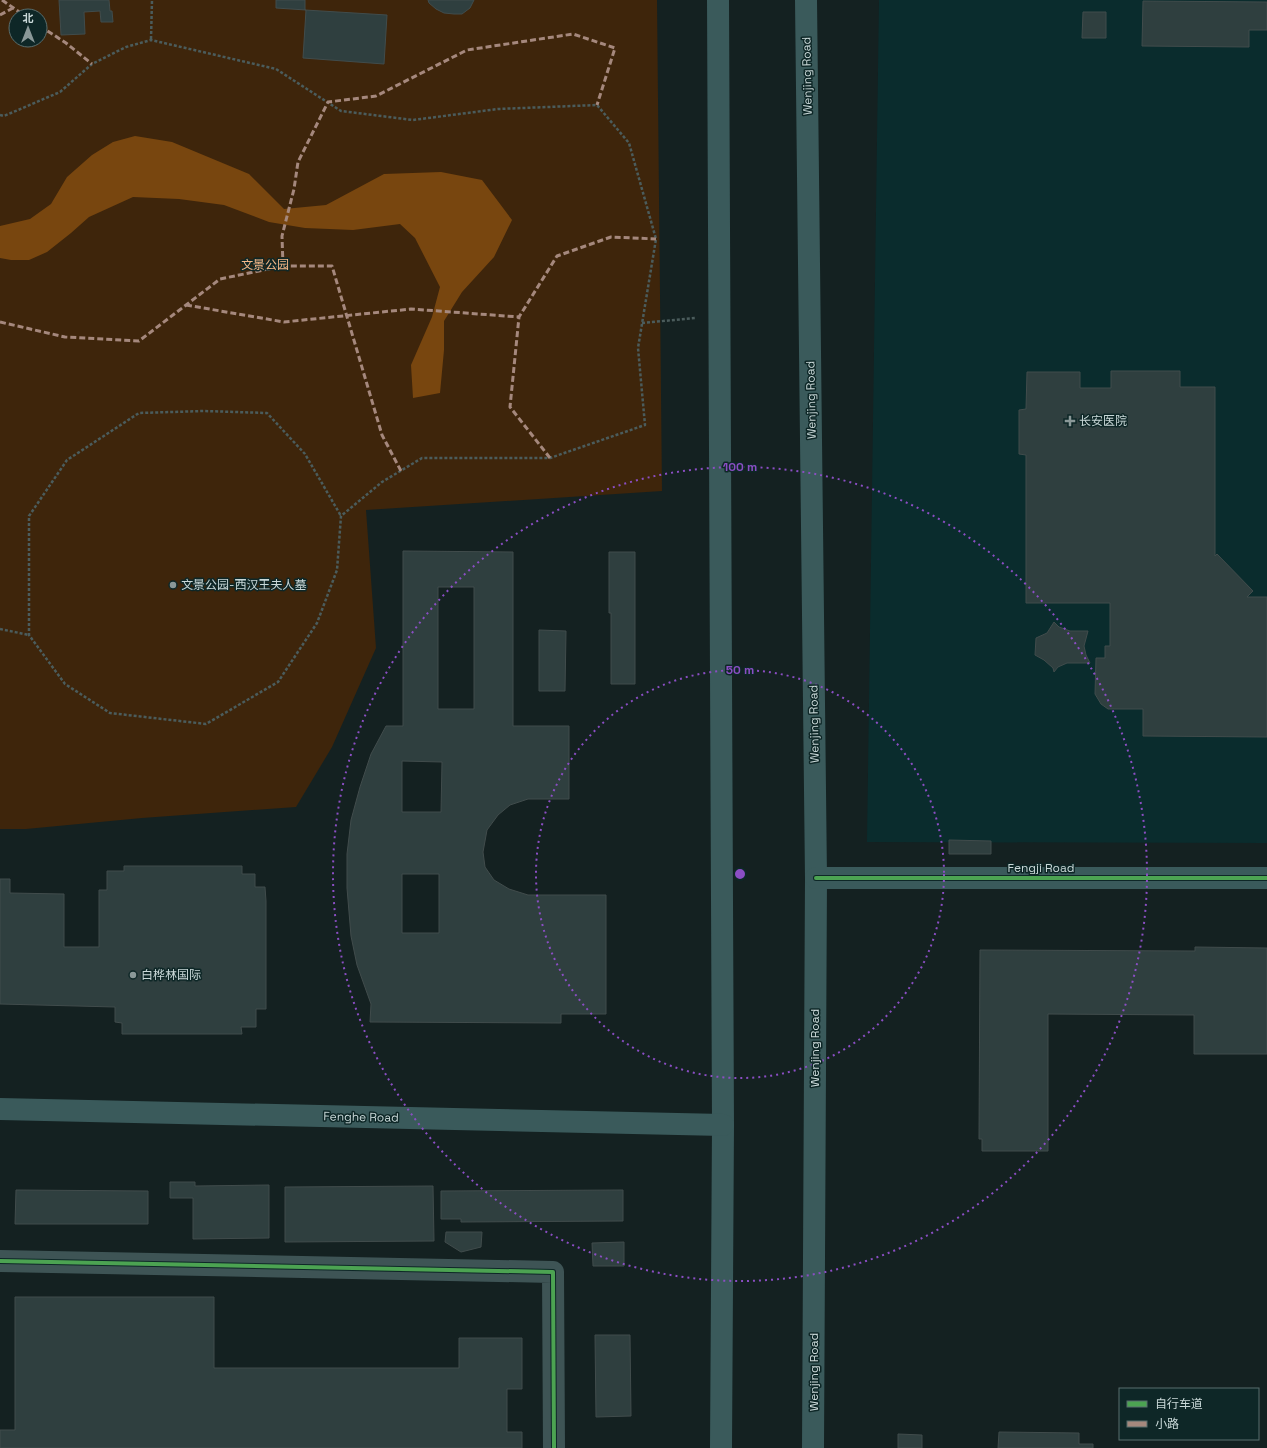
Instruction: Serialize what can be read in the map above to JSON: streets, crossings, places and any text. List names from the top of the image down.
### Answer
{
  "streets": {
    "main road": ["Wenjing Road", "Fengji Road", "Fenghe Road"]
  },
  "crossings": [
    ["Wenjing Road", "Fengji Road"]
  ],
  "parks": ["文景公园"],
  "places": {
    "health": ["长安医院"],
    "other": ["文景公园-西汉王夫人墓", "白桦林国际"]
  },
  "legend": ["自行车道", "小路"],
  "north": "top",
  "rings": ["100 m", "50 m"]
}
